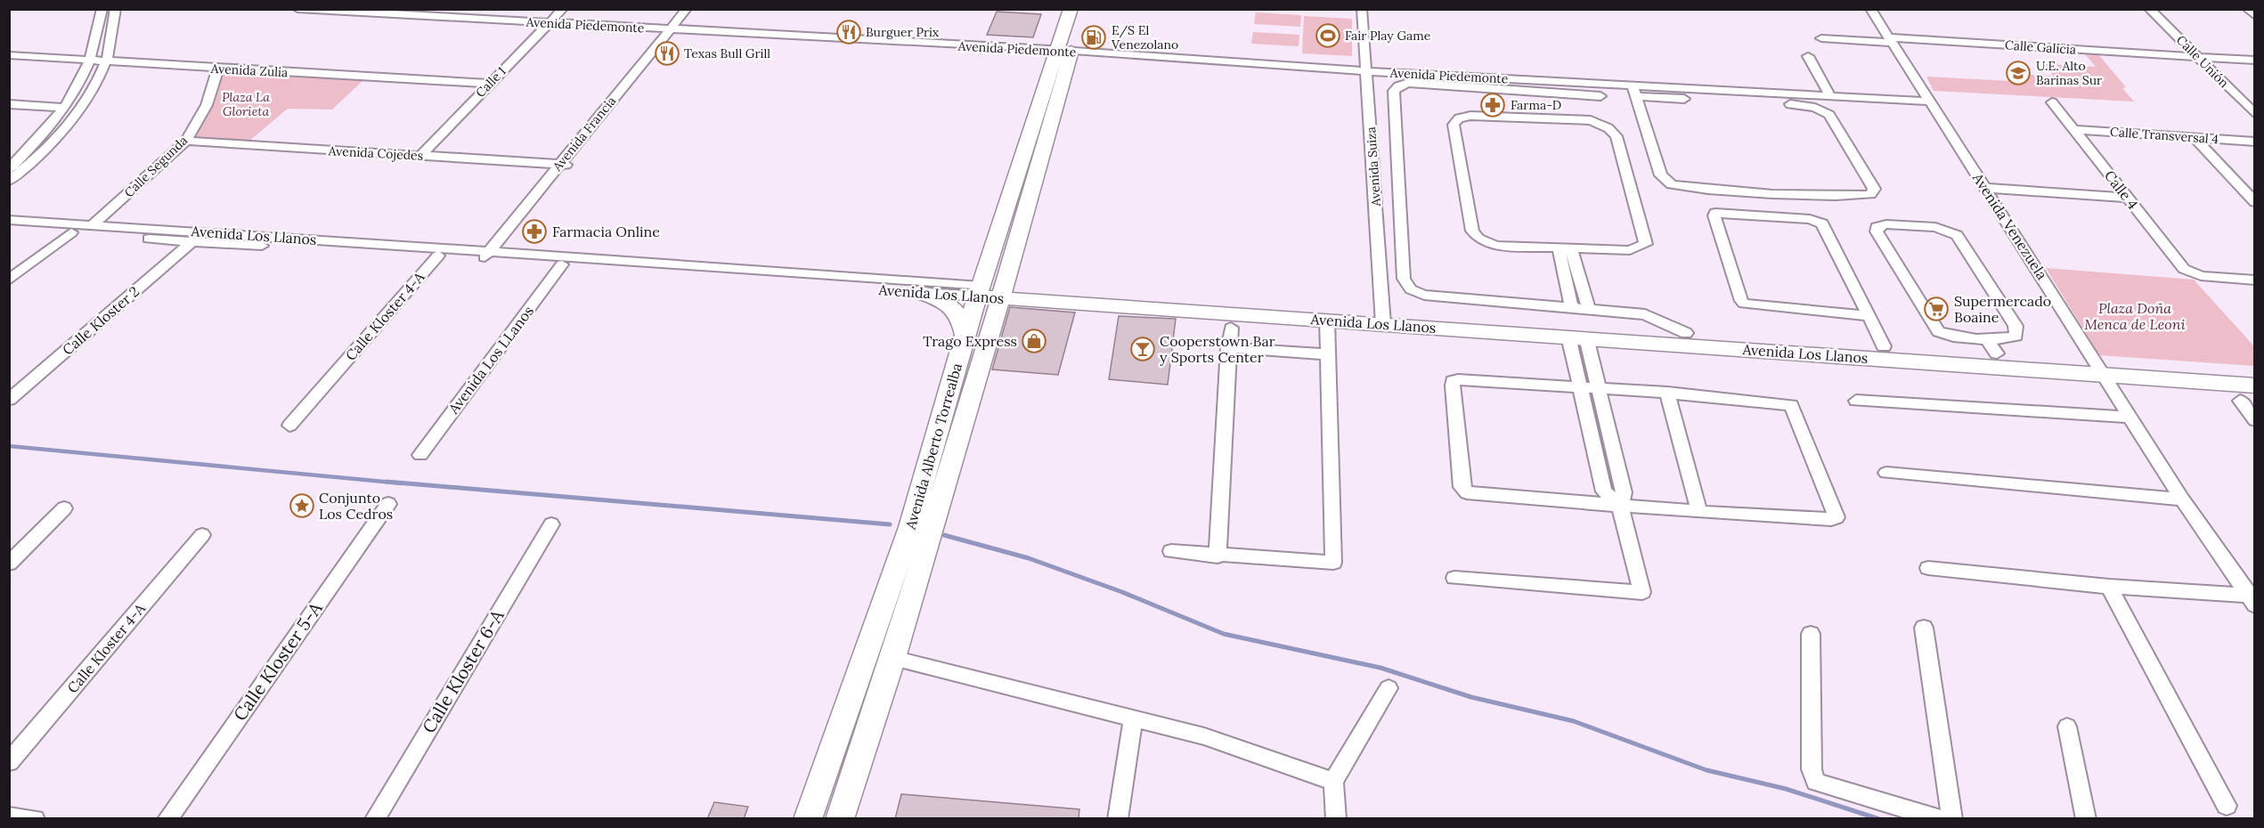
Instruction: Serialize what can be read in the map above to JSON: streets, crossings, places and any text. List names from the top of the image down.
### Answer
{
  "streets": {
    "street": [
      "Avenida Piedemonte",
      "Calle Galicia",
      "Calle Unión",
      "Avenida Zulia",
      "Calle 1",
      "Avenida Francia",
      "Calle Transversal 4",
      "Avenida Cojedes",
      "Calle Segunda",
      "Avenida Suiza",
      "Calle 4",
      "Avenida Venezuela",
      "Avenida Los Llanos",
      "Calle Kloster 4-A",
      "Calle Kloster 2",
      "Avenida Los LLanos",
      "Avenida Alberto Torrealba",
      "Calle Kloster 5-A",
      "Calle Kloster 6-A"
    ]
  },
  "crossings": [
    ["Avenida Piedemonte", "Calle 1"],
    ["Avenida Piedemonte", "Avenida Francia"],
    ["Avenida Piedemonte", "Avenida Suiza"],
    ["Avenida Piedemonte", "Avenida Venezuela"],
    ["Avenida Piedemonte", "Avenida Alberto Torrealba"],
    ["Calle Galicia", "Calle Unión"],
    ["Calle Galicia", "Avenida Venezuela"],
    ["Avenida Zulia", "Calle 1"],
    ["Avenida Zulia", "Calle Segunda"],
    ["Calle 1", "Avenida Cojedes"],
    ["Avenida Francia", "Avenida Cojedes"],
    ["Avenida Francia", "Avenida Los Llanos"],
    ["Calle Transversal 4", "Calle 4"],
    ["Avenida Cojedes", "Calle Segunda"],
    ["Calle Segunda", "Avenida Los Llanos"],
    ["Avenida Suiza", "Avenida Los Llanos"],
    ["Avenida Venezuela", "Avenida Los Llanos"],
    ["Avenida Los Llanos", "Calle Kloster 4-A"],
    ["Avenida Los Llanos", "Calle Kloster 2"],
    ["Avenida Los Llanos", "Avenida Los LLanos"],
    ["Avenida Los Llanos", "Avenida Alberto Torrealba"]
  ],
  "parks": ["Plaza La Glorieta", "Plaza Doña Menca de Leoni"],
  "places": {
    "restaurant": ["Burguer Prix", "Texas Bull Grill"],
    "sports": ["Fair Play Game"],
    "fuel station": ["E/S El Venezolano"],
    "school or university": ["U.E. Alto Barinas Sur"],
    "pharmacy": ["Farma-D", "Farmacia Online"],
    "supermarket": ["Supermercado Boaine"],
    "shop": ["Trago Express"],
    "bar": ["Cooperstown Bar y Sports Center"],
    "place": ["Conjunto Los Cedros"]
  }
}
